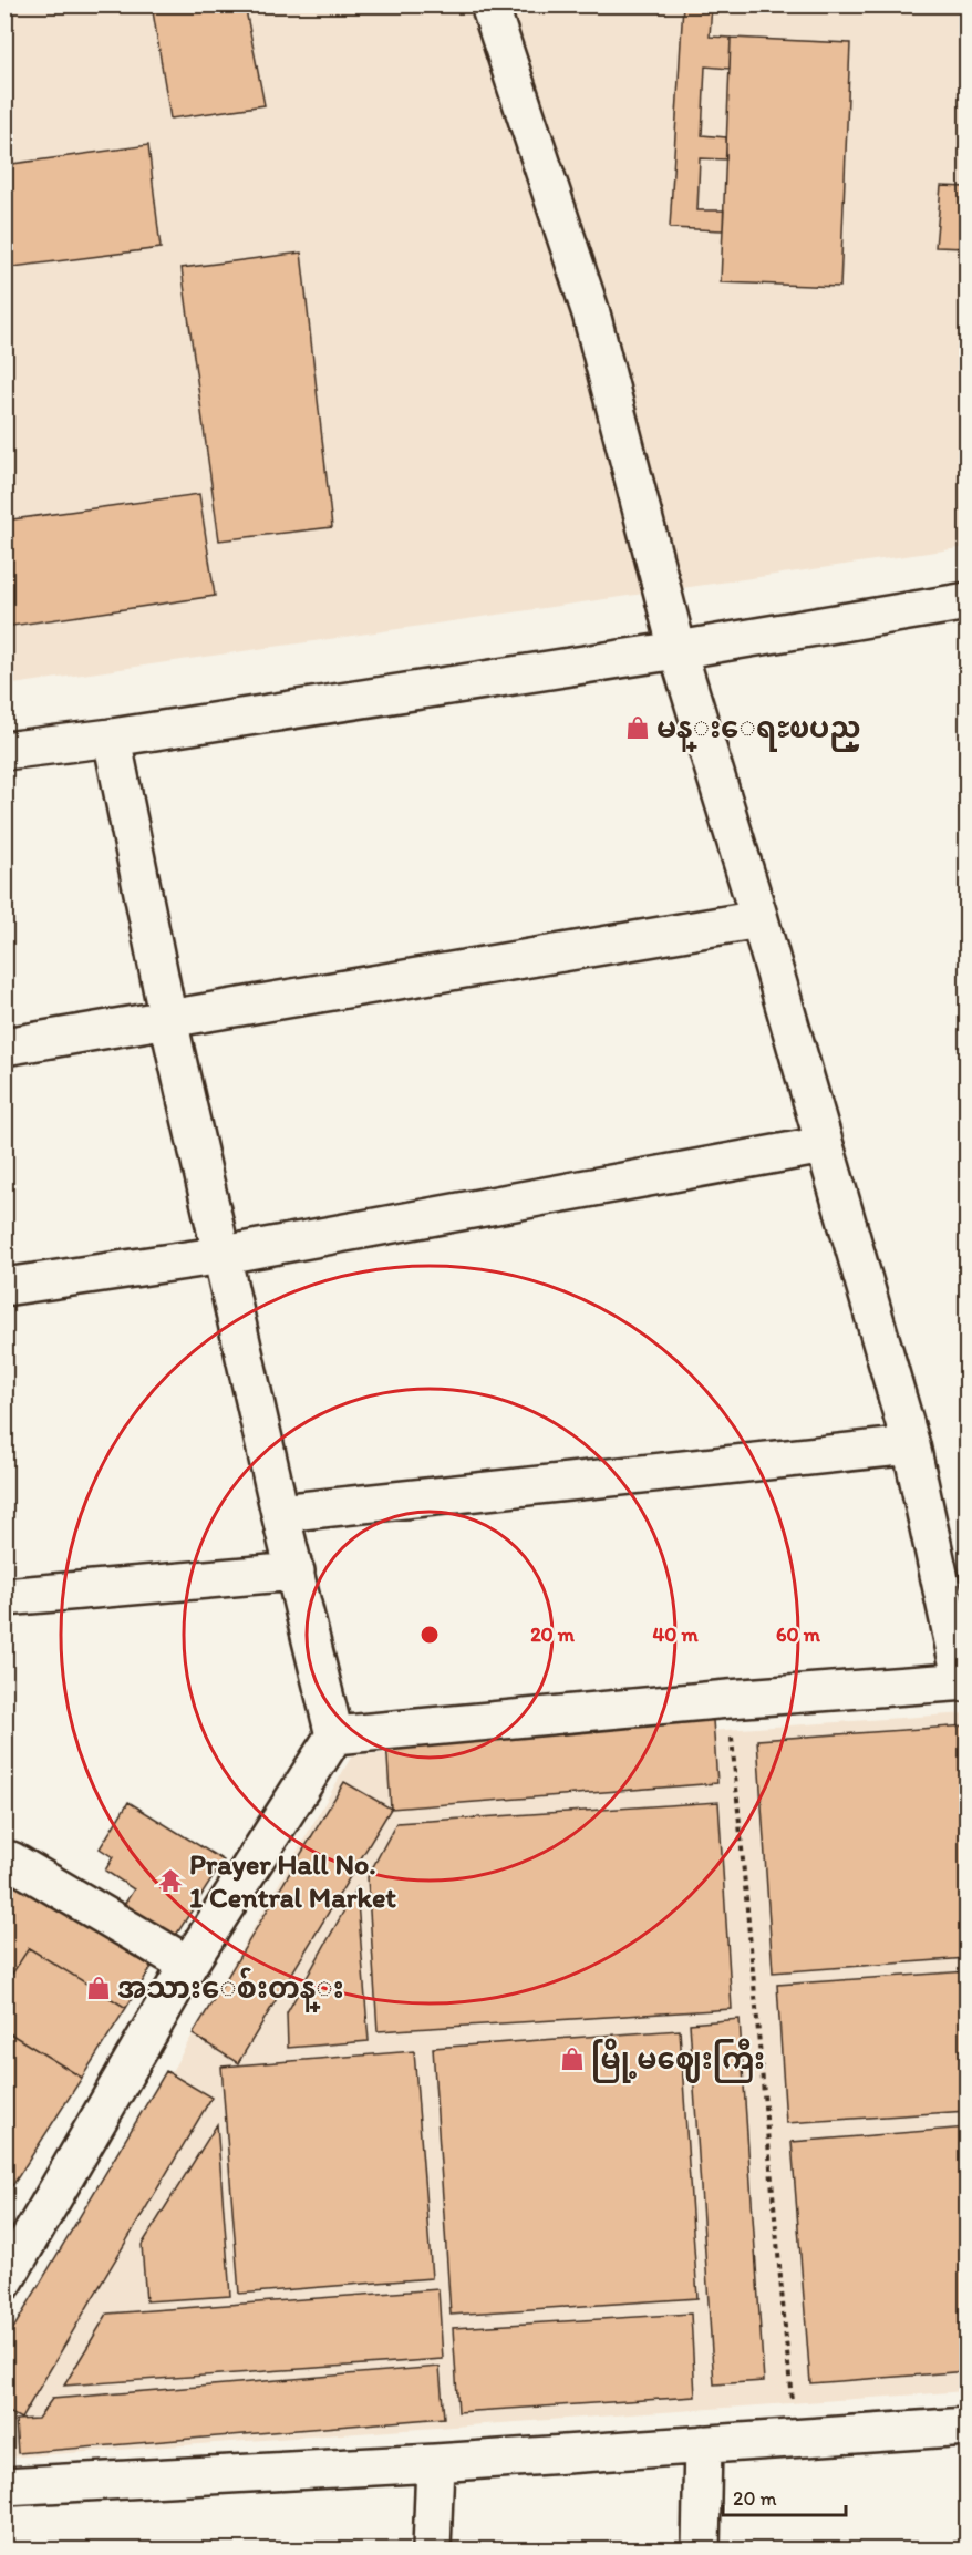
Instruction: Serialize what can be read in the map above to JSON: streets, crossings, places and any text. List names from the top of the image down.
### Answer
{
  "places": {
    "shop": ["မန္းေရႊၿပည္", "အသားေစ်းတန္း", "မြို့မဈေးကြီး"],
    "temple": ["Prayer Hall No. 1 Central Market"]
  },
  "scale_bar": "20 m",
  "rings": ["20 m", "40 m", "60 m"]
}
